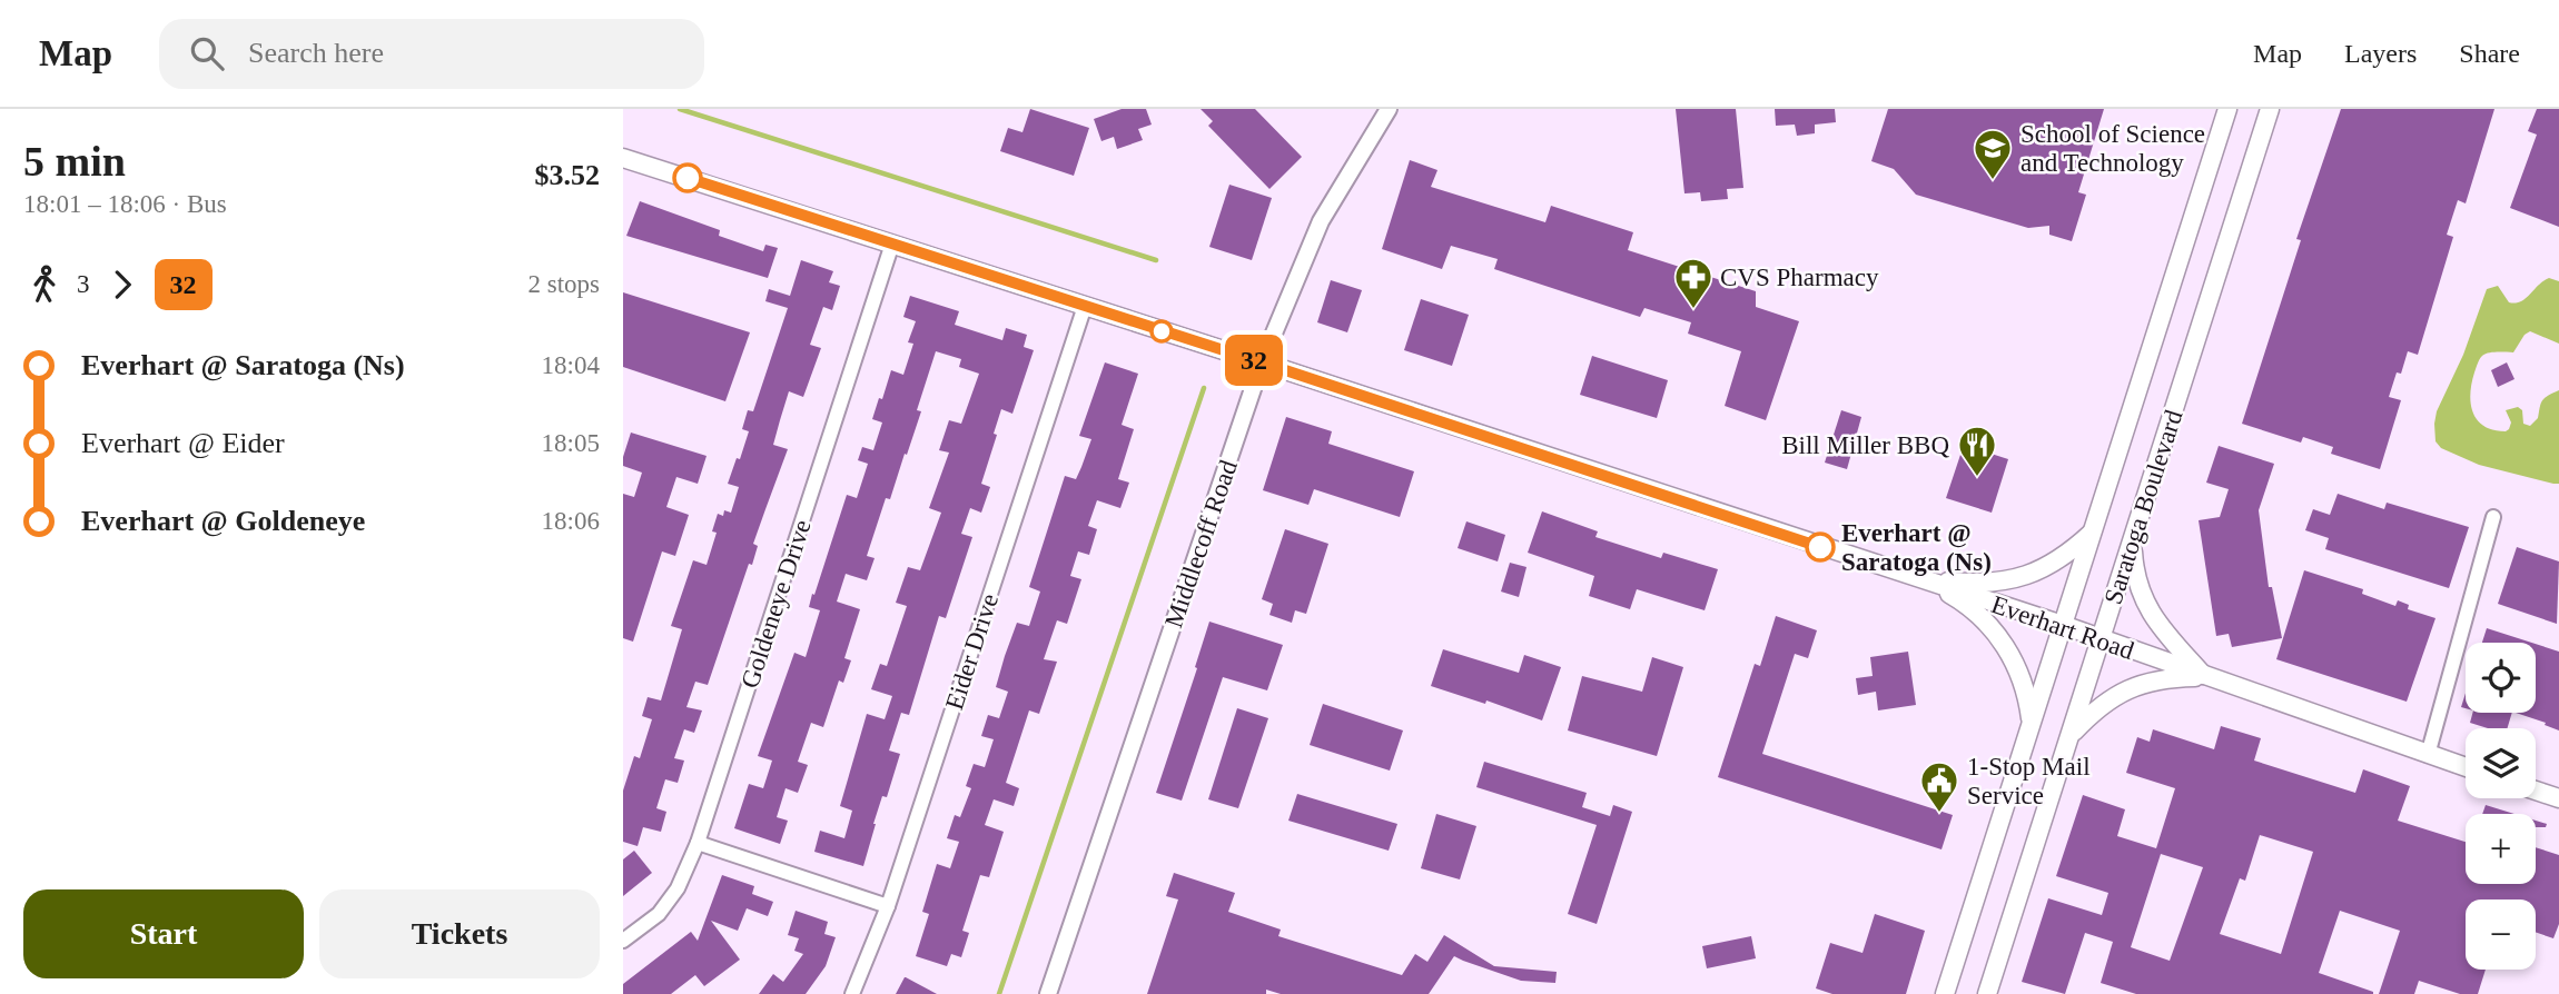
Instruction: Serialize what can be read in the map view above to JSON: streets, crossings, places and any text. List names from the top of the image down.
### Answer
{
  "streets": {
    "main road": ["Saratoga Boulevard", "Everhart Road"],
    "street": ["Middlecoff Road", "Goldeneye Drive", "Eider Drive"]
  },
  "crossings": [
    ["Saratoga Boulevard", "Everhart Road"],
    ["Middlecoff Road", "Everhart Road"],
    ["Goldeneye Drive", "Everhart Road"],
    ["Everhart Road", "Eider Drive"]
  ],
  "places": {
    "school or university": ["School of Science and Technology"],
    "pharmacy": ["CVS Pharmacy"],
    "restaurant": ["Bill Miller BBQ"],
    "other": ["Everhart @ Saratoga (Ns)"],
    "public building": ["1-Stop Mail Service"]
  },
  "lines": ["bus line 32"],
  "page": {
    "header": "Map",
    "search": "Search here",
    "nav": ["Map", "Layers", "Share"],
    "heading": ["5 min", "18:01 – 18:06 · Bus", "$3.52"],
    "on_map": "32",
    "legs": ["3", "32", "2 stops"],
    "list": [
      {
        "name": "Everhart @ Saratoga (Ns)",
        "value": "18:04"
      },
      {
        "name": "Everhart @ Eider",
        "value": "18:05"
      },
      {
        "name": "Everhart @ Goldeneye",
        "value": "18:06"
      }
    ],
    "map_buttons": ["+", "−"],
    "buttons": ["Start", "Tickets"]
  }
}
